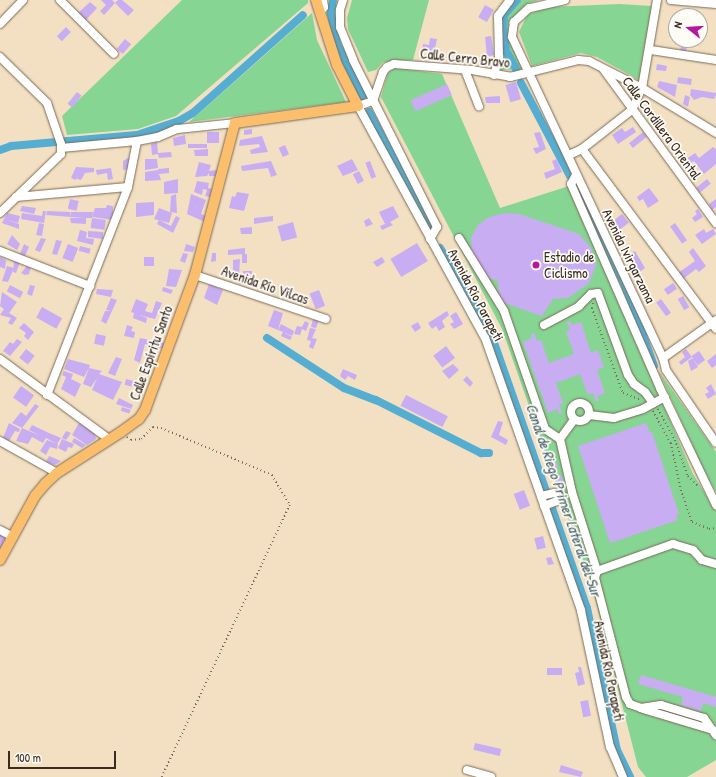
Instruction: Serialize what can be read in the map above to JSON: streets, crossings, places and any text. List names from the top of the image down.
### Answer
{
  "streets": {
    "main road": ["Avenida Río Parapeti", "Calle Espíritu Santo"],
    "street": [
      "Calle Cerro Bravo",
      "Calle Cordillera Oriental",
      "Avenida Ivirgarzama",
      "Avenida Río Vilcas"
    ]
  },
  "crossings": [
    ["Calle Cerro Bravo", "Calle Cordillera Oriental"],
    ["Calle Cerro Bravo", "Avenida Ivirgarzama"],
    ["Calle Cerro Bravo", "Avenida Río Parapeti"],
    ["Avenida Río Vilcas", "Calle Espíritu Santo"]
  ],
  "water": ["Canal de Riego Primer Lateral del Sur"],
  "places": ["Estadio de Ciclismo"],
  "scale_bar": "100 m",
  "north": "left"
}
